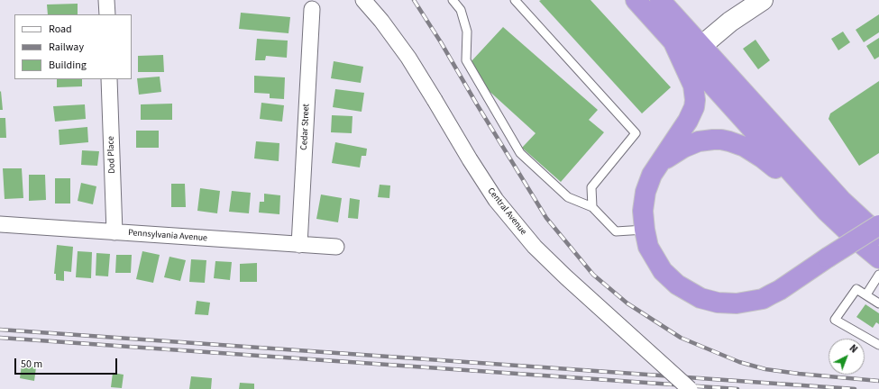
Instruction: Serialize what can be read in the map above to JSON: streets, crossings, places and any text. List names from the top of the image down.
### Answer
{
  "streets": {
    "street": [
      "Cedar Street",
      "Dod Place",
      "Central Avenue",
      "Pennsylvania Avenue"
    ]
  },
  "crossings": [
    ["Cedar Street", "Pennsylvania Avenue"],
    ["Dod Place", "Pennsylvania Avenue"]
  ],
  "legend": ["Road", "Railway", "Building"],
  "scale_bar": "50 m",
  "north": "top right"
}
